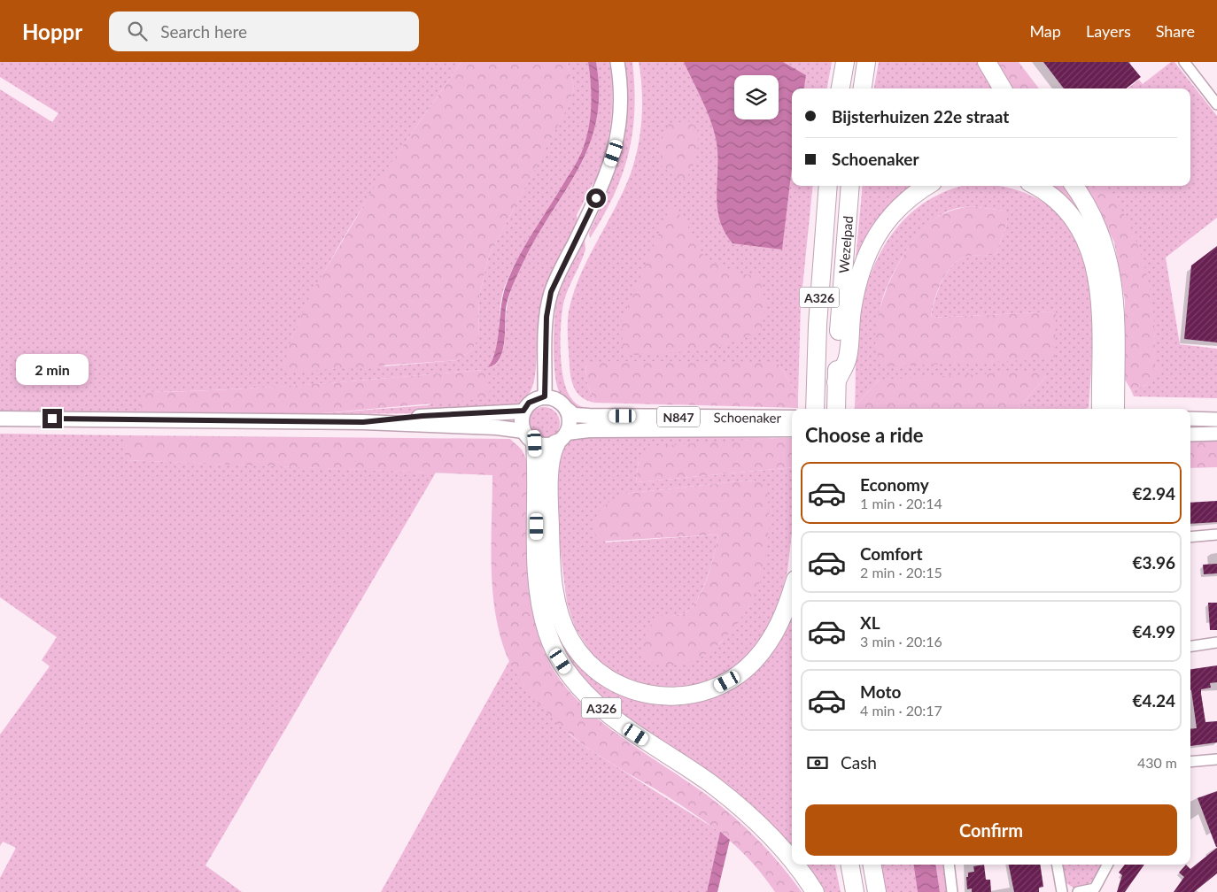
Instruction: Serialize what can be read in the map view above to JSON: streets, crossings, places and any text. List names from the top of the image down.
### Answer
{
  "streets": {
    "highway": ["Wezelpad", "A326"],
    "main road": ["N847", "Schoenaker"]
  },
  "crossings": [
    ["Wezelpad", "A326"],
    ["A326", "N847"],
    ["A326", "Schoenaker"],
    ["N847", "Schoenaker"]
  ],
  "page": {
    "header": "Hoppr",
    "search": "Search here",
    "nav": ["Map", "Layers", "Share"],
    "banner": ["Bijsterhuizen 22e straat", "Schoenaker"],
    "bubble": "2 min",
    "heading": "Choose a ride",
    "list": [
      {
        "name": "Economy",
        "note": "1 min · 20:14",
        "value": "€2.94"
      },
      {
        "name": "Comfort",
        "note": "2 min · 20:15",
        "value": "€3.96"
      },
      {
        "name": "XL",
        "note": "3 min · 20:16",
        "value": "€4.99"
      },
      {
        "name": "Moto",
        "note": "4 min · 20:17",
        "value": "€4.24"
      }
    ],
    "pay": ["Cash", "430 m"],
    "buttons": "Confirm"
  }
}
